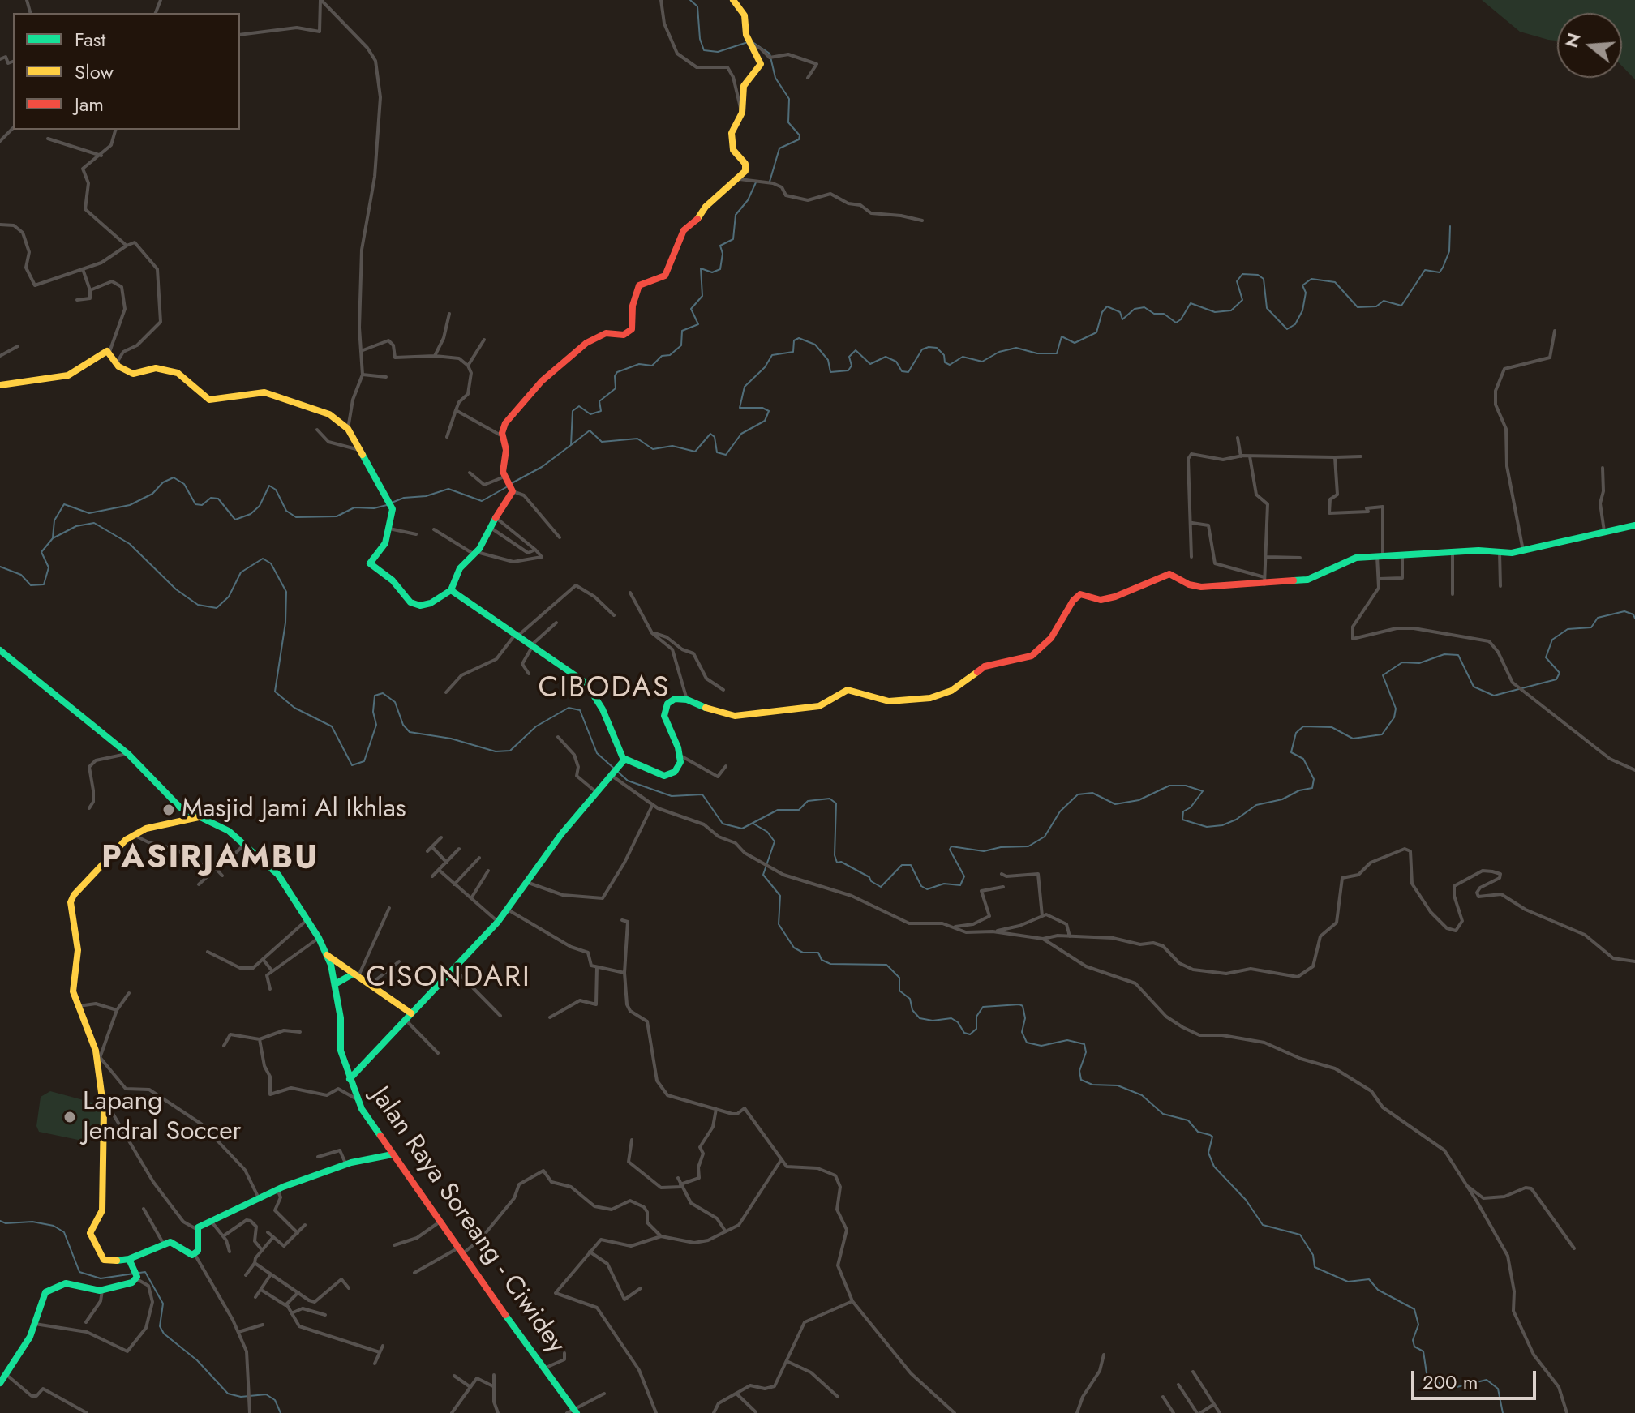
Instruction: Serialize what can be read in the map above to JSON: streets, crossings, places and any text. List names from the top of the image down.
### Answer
{
  "streets": {
    "main road": ["Jalan Raya Soreang - Ciwidey"]
  },
  "districts": ["CIBODAS", "PASIRJAMBU", "CISONDARI"],
  "places": ["Masjid Jami Al Ikhlas", "Lapang Jendral Soccer"],
  "legend": ["Fast", "Slow", "Jam"],
  "scale_bar": "200 m",
  "north": "left"
}
